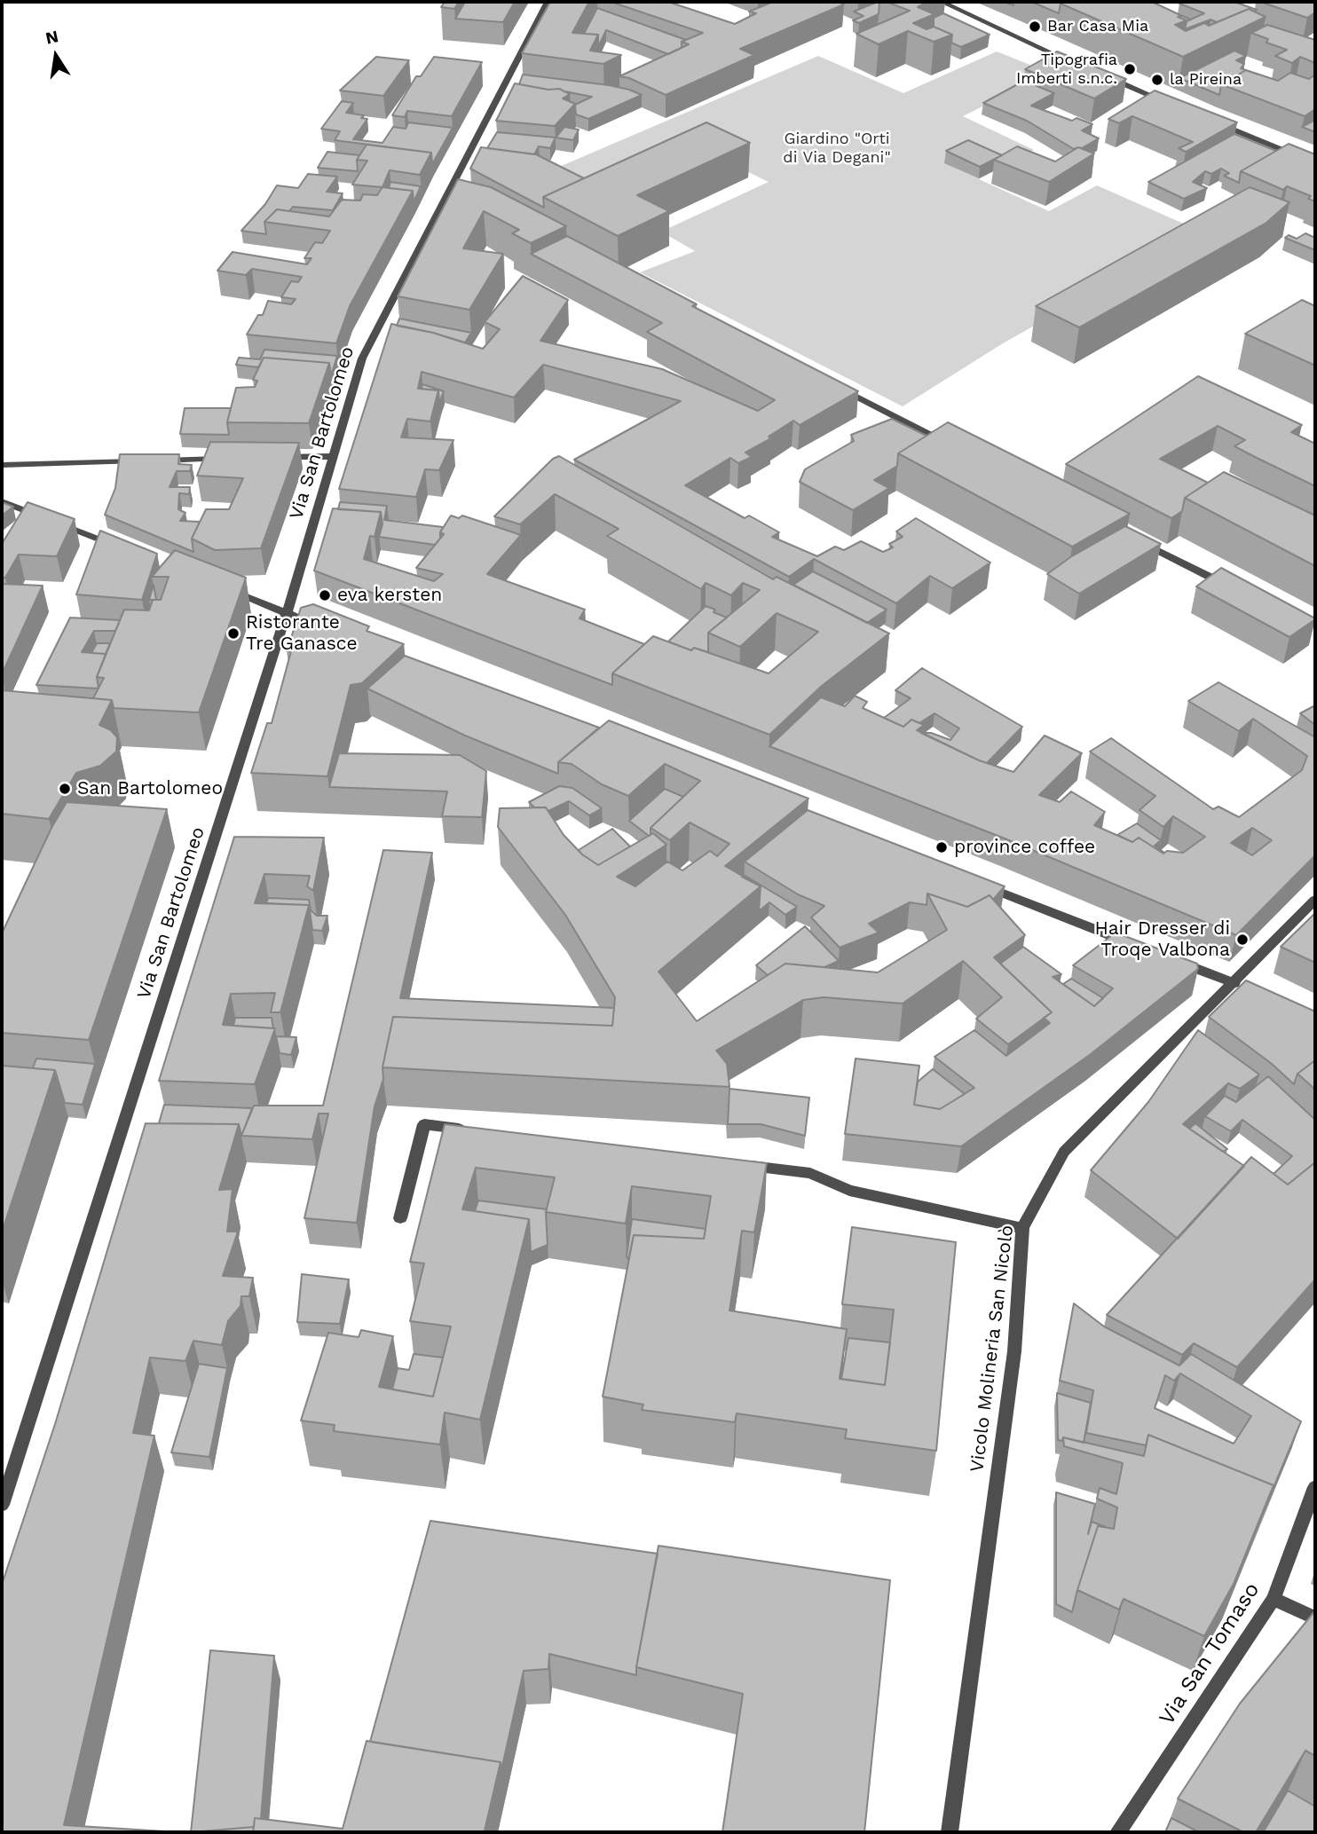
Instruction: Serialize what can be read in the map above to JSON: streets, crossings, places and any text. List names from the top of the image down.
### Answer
{
  "streets": {
    "street": ["Via San Bartolomeo", "Vicolo Molineria San Nicolò", "Via San Tomaso"]
  },
  "parks": ["Giardino \"Orti di Via Degani\""],
  "places": [
    "Bar Casa Mia",
    "Tipografia Imberti s.n.c.",
    "la Pireina",
    "eva kersten",
    "Ristorante Tre Ganasce",
    "San Bartolomeo",
    "province coffee",
    "Hair Dresser di Troqe Valbona"
  ],
  "north": "top"
}
